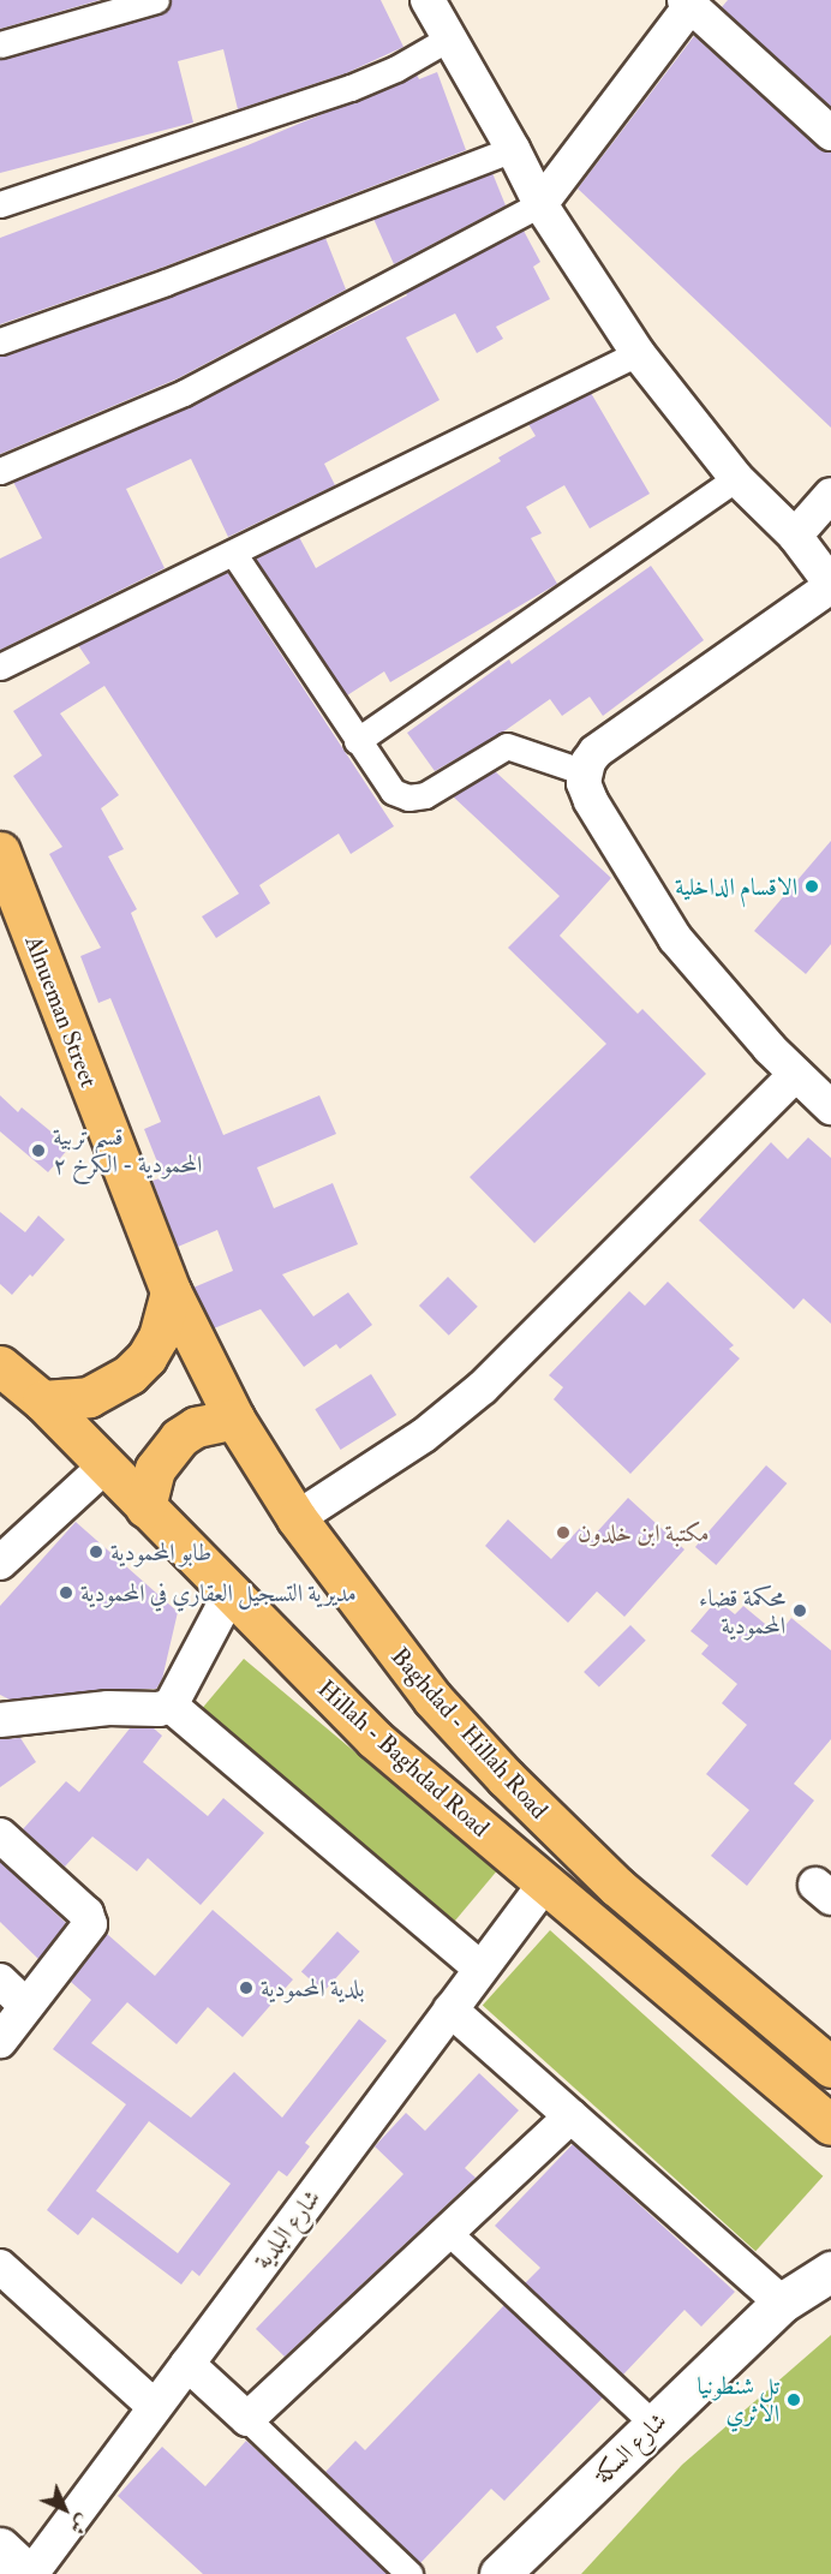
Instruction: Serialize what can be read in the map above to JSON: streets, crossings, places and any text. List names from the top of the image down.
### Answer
{
  "streets": {
    "main road": ["Alnueman Street", "Baghdad - Hillah Road", "Hillah - Baghdad Road"],
    "street": ["شارع البلدية", "شارع السكة"]
  },
  "crossings": [
    ["Alnueman Street", "Baghdad - Hillah Road"],
    ["Hillah - Baghdad Road", "شارع البلدية"]
  ],
  "places": [
    "الاقسام الداخلية",
    "قسم تربية المحمودية - الكرخ ٢",
    "مكتبة ابن خلدون",
    "طابو المحمودية",
    "مديرية التسجيل العقاري في المحمودية",
    "محكمة قضاء المحمودية",
    "بلدية المحمودية",
    "تل شنطونيا الاثري"
  ],
  "north": "bottom right"
}
